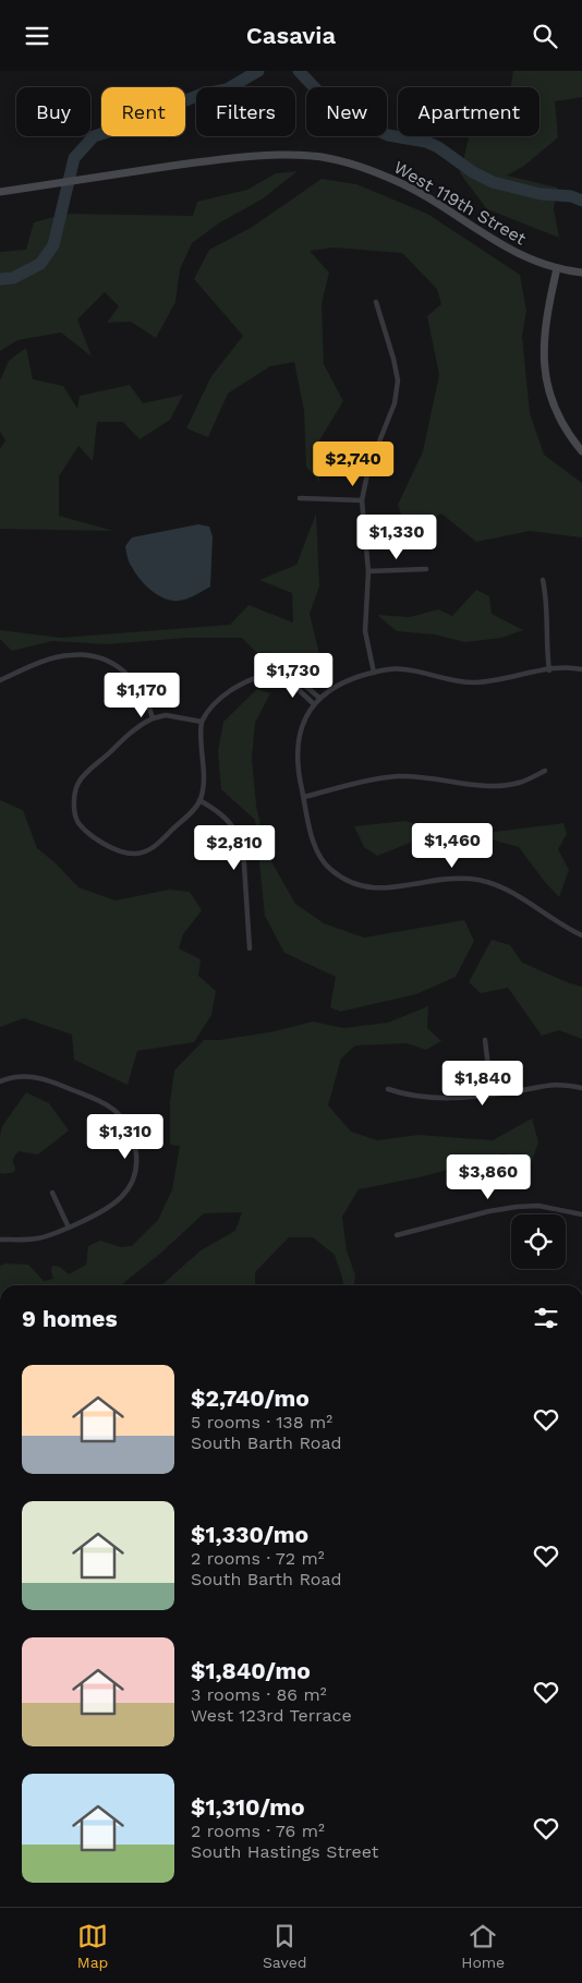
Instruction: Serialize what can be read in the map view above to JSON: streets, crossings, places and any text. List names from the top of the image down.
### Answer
{
  "streets": {
    "street": ["West 119th Street"]
  },
  "page": {
    "header": "Casavia",
    "chip": [
      "Buy",
      "Rent",
      "Filters",
      "New",
      "Apartment"
    ],
    "price": [
      "$2,740",
      "$1,330",
      "$1,730",
      "$1,170",
      "$1,460",
      "$2,810",
      "$1,840",
      "$1,310",
      "$3,860"
    ],
    "heading": "9 homes",
    "list": [
      {
        "name": "$2,740/mo",
        "note": "5 rooms · 138 m² · South Barth Road"
      },
      {
        "name": "$1,330/mo",
        "note": "2 rooms · 72 m² · South Barth Road"
      },
      {
        "name": "$1,840/mo",
        "note": "3 rooms · 86 m² · West 123rd Terrace"
      },
      {
        "name": "$1,310/mo",
        "note": "2 rooms · 76 m² · South Hastings Street"
      }
    ],
    "tabs": ["Map", "Saved", "Home"]
  }
}
